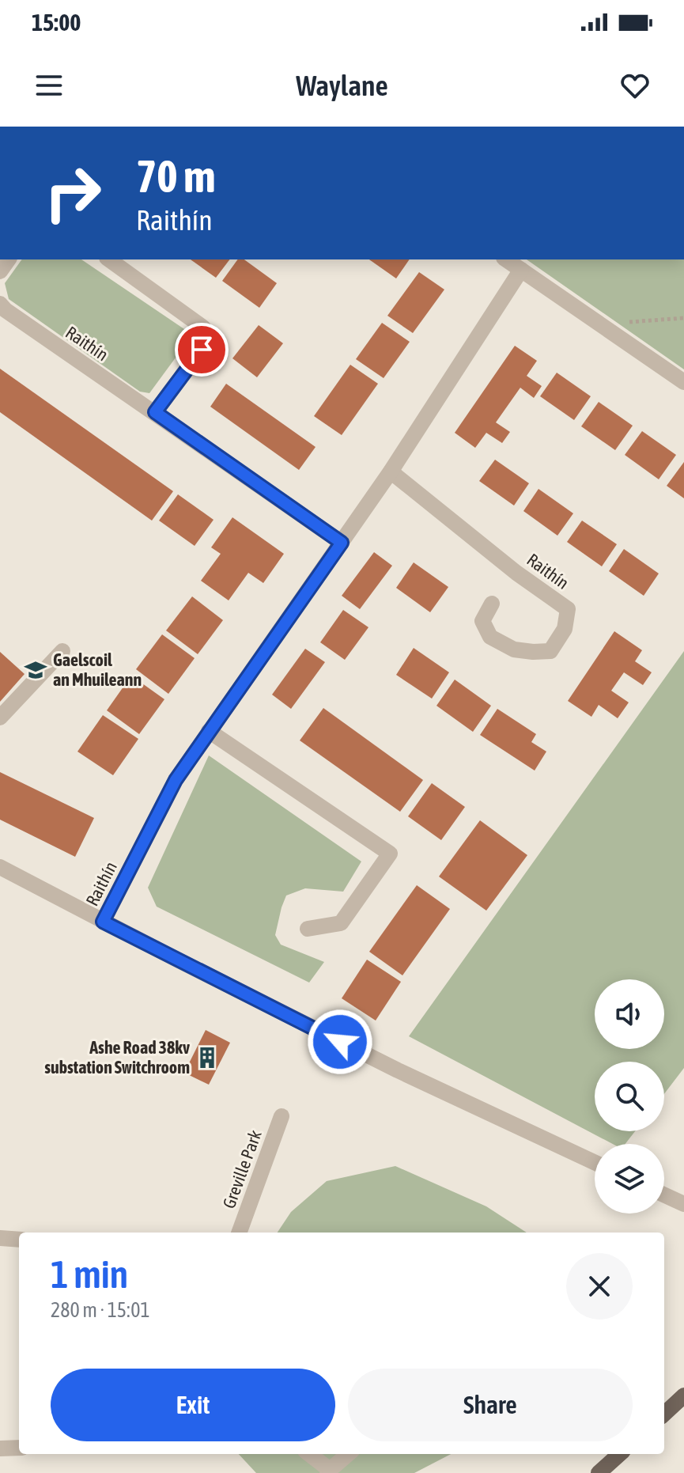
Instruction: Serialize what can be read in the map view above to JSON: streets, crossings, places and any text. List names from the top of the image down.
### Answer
{
  "streets": {
    "street": ["Raithín", "Greville Park"]
  },
  "places": {
    "school or university": ["Gaelscoil an Mhuileann"],
    "building": ["Ashe Road 38kv substation Switchroom"]
  },
  "page": {
    "status": "15:00",
    "header": "Waylane",
    "turn": ["70 m", "Raithín"],
    "heading": ["1 min", "280 m · 15:01"],
    "buttons": ["Exit", "Share"]
  }
}
